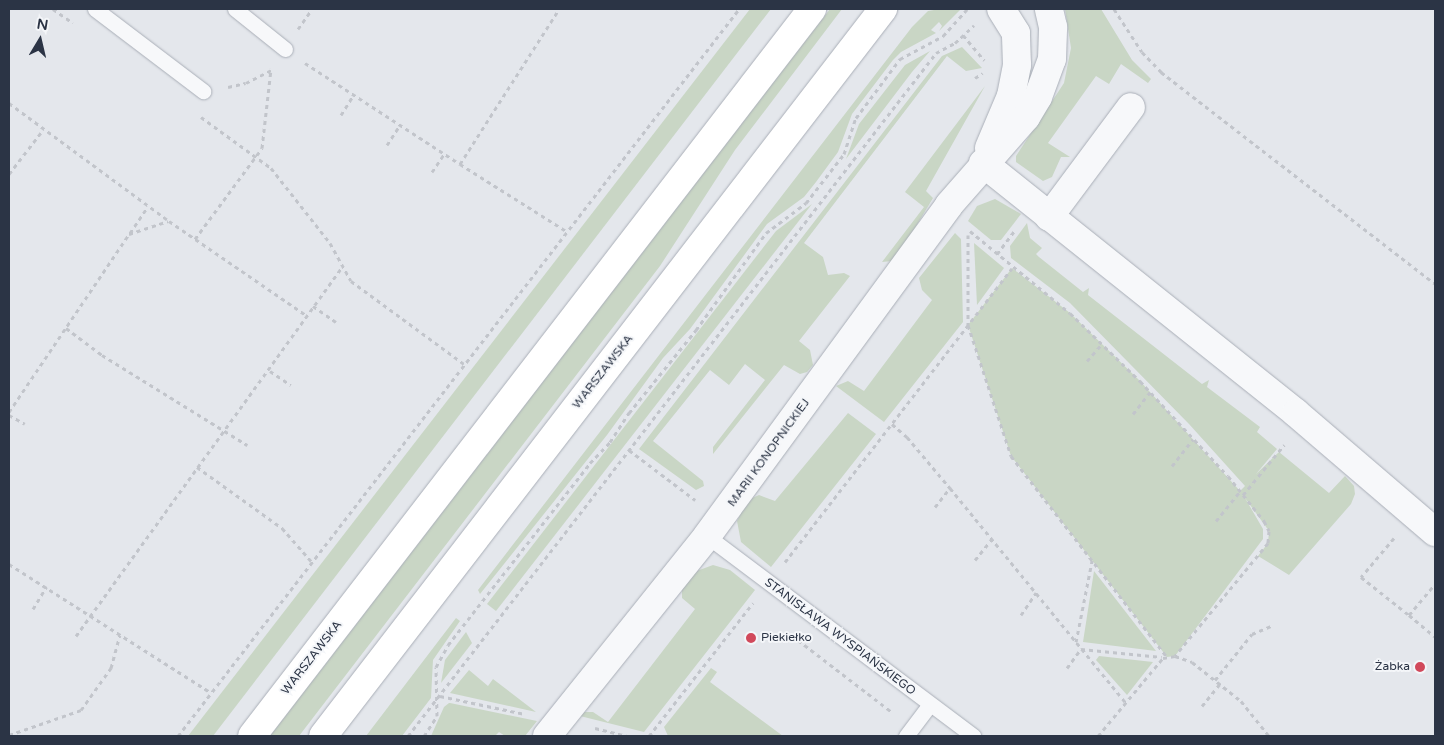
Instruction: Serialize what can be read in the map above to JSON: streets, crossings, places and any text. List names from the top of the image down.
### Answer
{
  "streets": {
    "main road": ["WARSZAWSKA"],
    "street": ["MARII KONOPNICKIEJ"],
    "lane": ["STANISŁAWA WYSPIAŃSKIEGO"]
  },
  "crossings": [
    ["MARII KONOPNICKIEJ", "STANISŁAWA WYSPIAŃSKIEGO"]
  ],
  "places": ["Piekiełko", "Żabka"],
  "north": "top"
}
